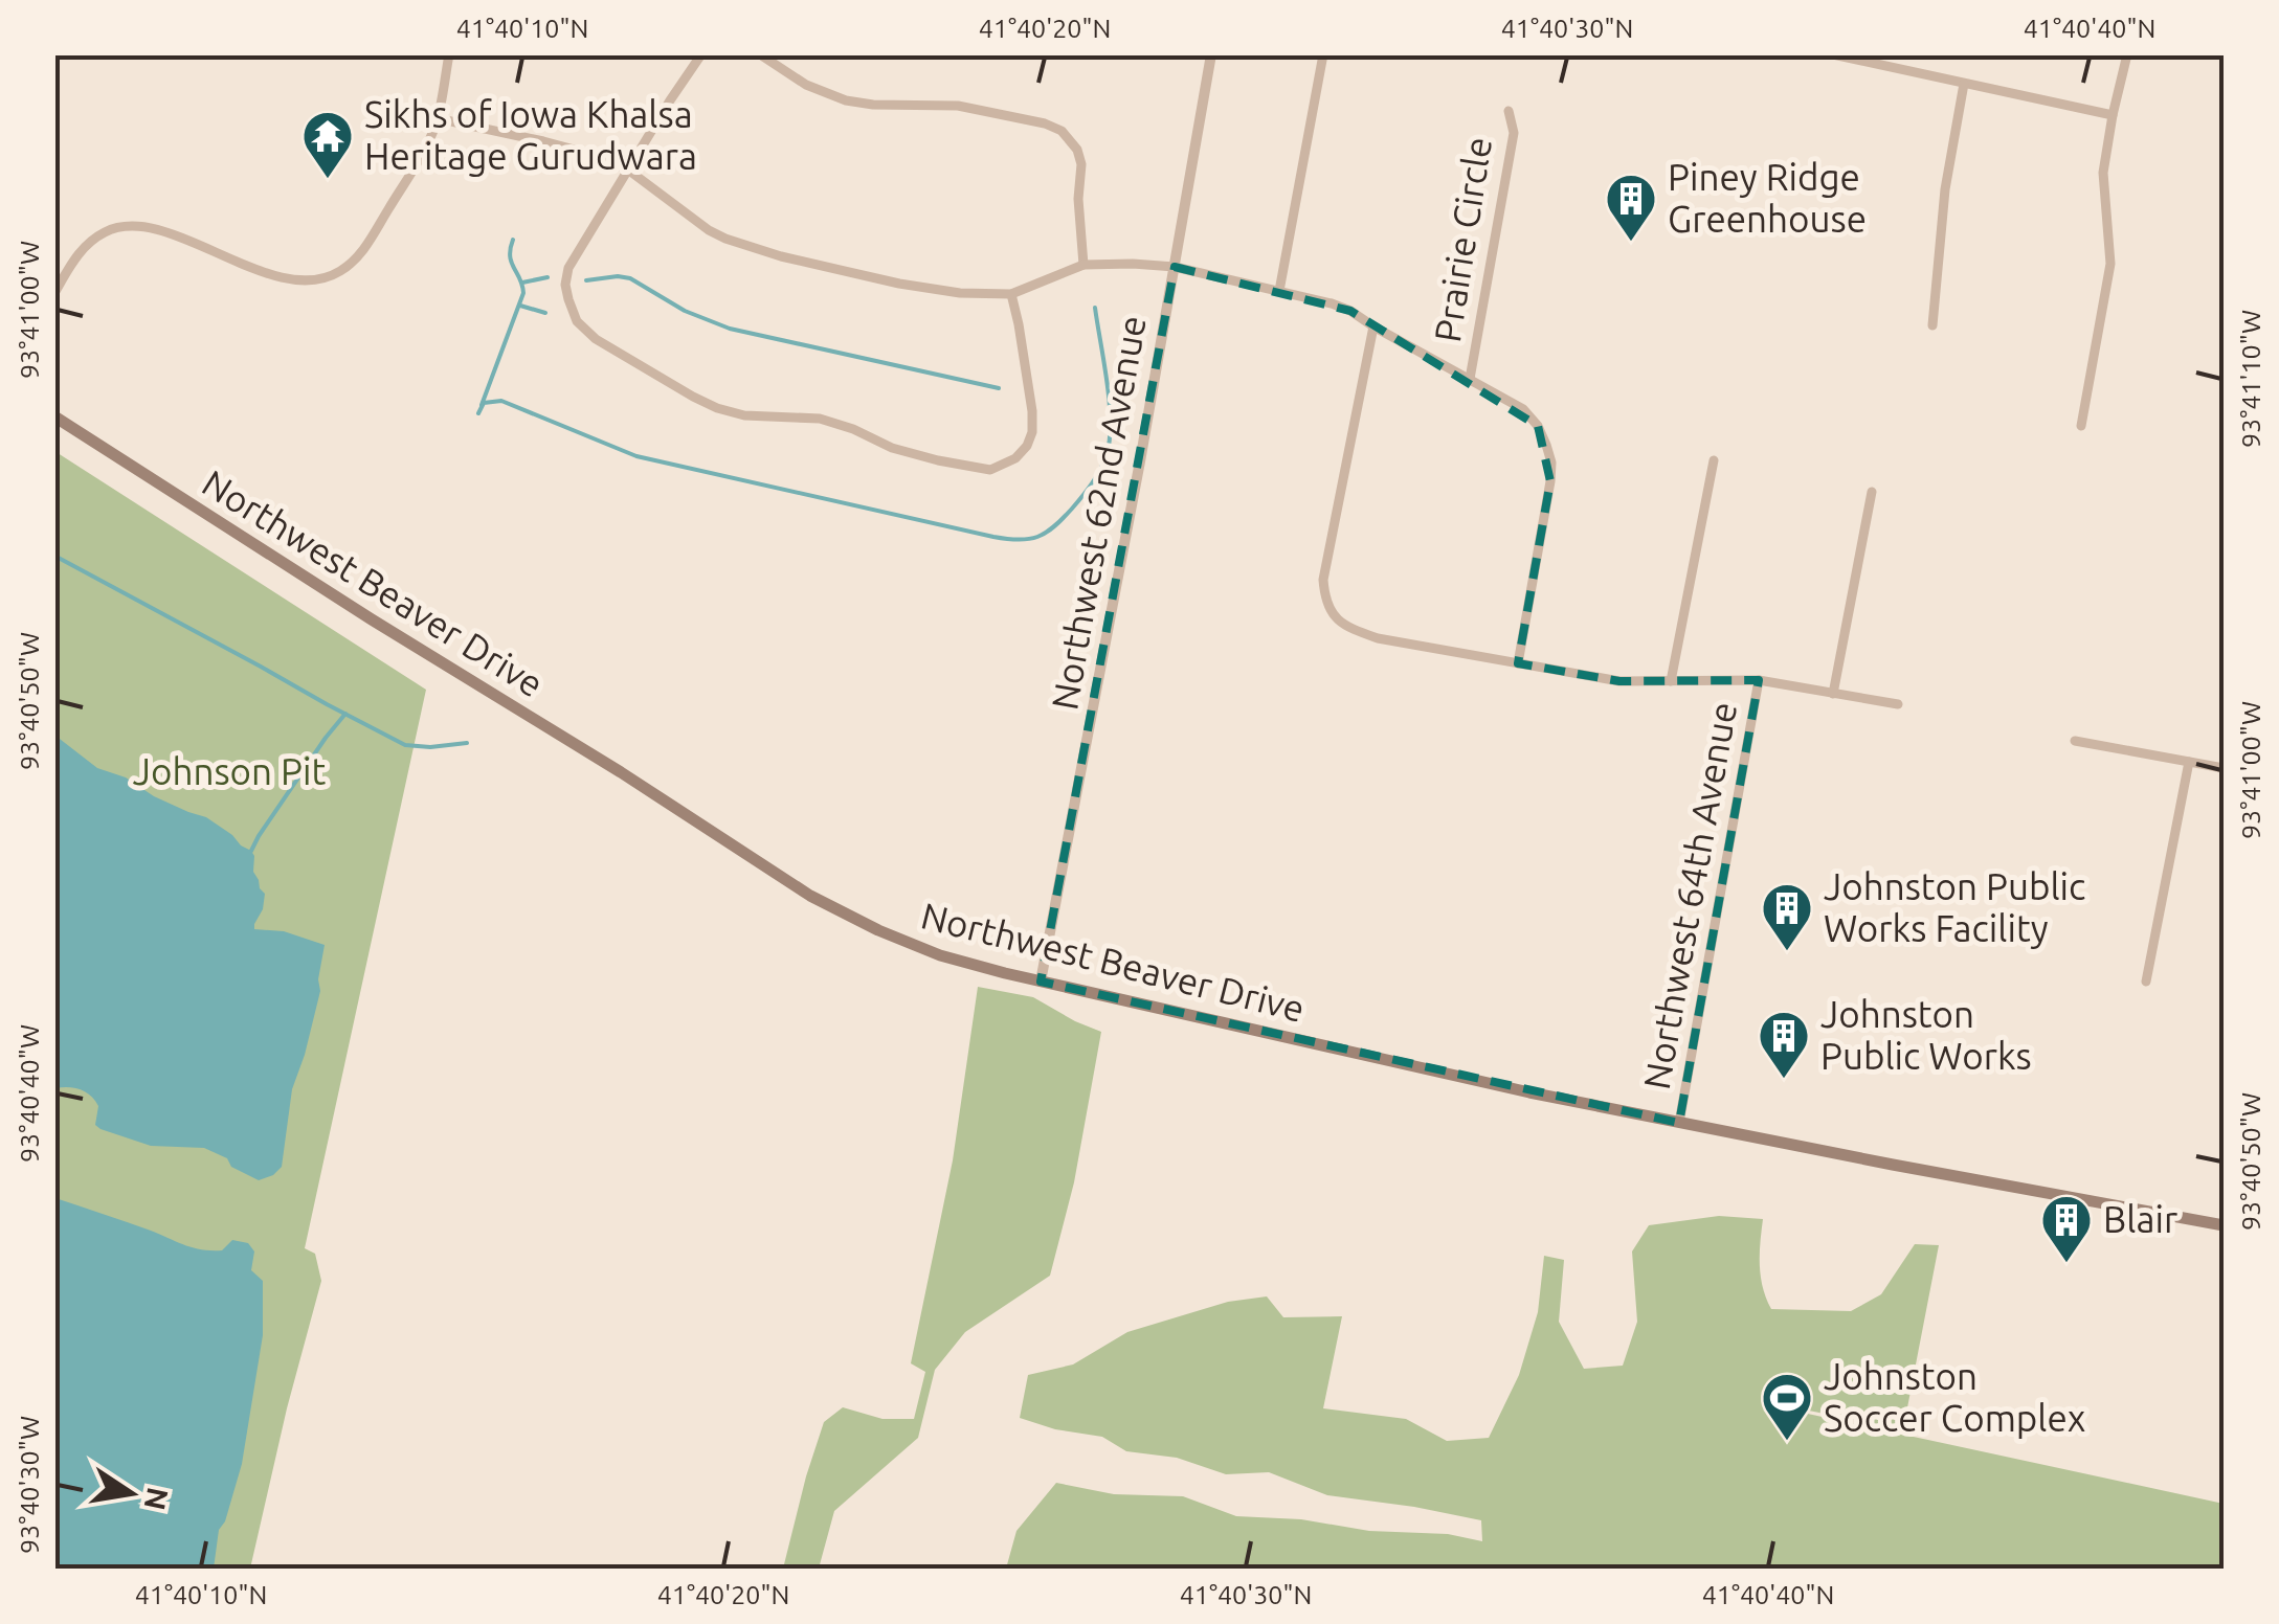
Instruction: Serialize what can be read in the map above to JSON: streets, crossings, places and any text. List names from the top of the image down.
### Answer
{
  "streets": {
    "main road": ["Northwest Beaver Drive"],
    "street": ["Prairie Circle", "Northwest 62nd Avenue", "Northwest 64th Avenue"]
  },
  "crossings": [
    ["Northwest 62nd Avenue", "Northwest Beaver Drive"],
    ["Northwest Beaver Drive", "Northwest 64th Avenue"]
  ],
  "parks": ["Johnson Pit"],
  "places": {
    "temple": ["Sikhs of Iowa Khalsa Heritage Gurudwara"],
    "building": [
      "Piney Ridge Greenhouse",
      "Johnston Public Works Facility",
      "Johnston Public Works",
      "Blair"
    ],
    "sports": ["Johnston Soccer Complex"]
  },
  "north": "right",
  "coordinates": [
    "41°40'10\"N",
    "41°40'20\"N",
    "41°40'30\"N",
    "41°40'40\"N",
    "93°41'00\"W",
    "93°41'10\"W",
    "93°40'50\"W",
    "93°40'40\"W",
    "93°40'30\"W"
  ]
}
